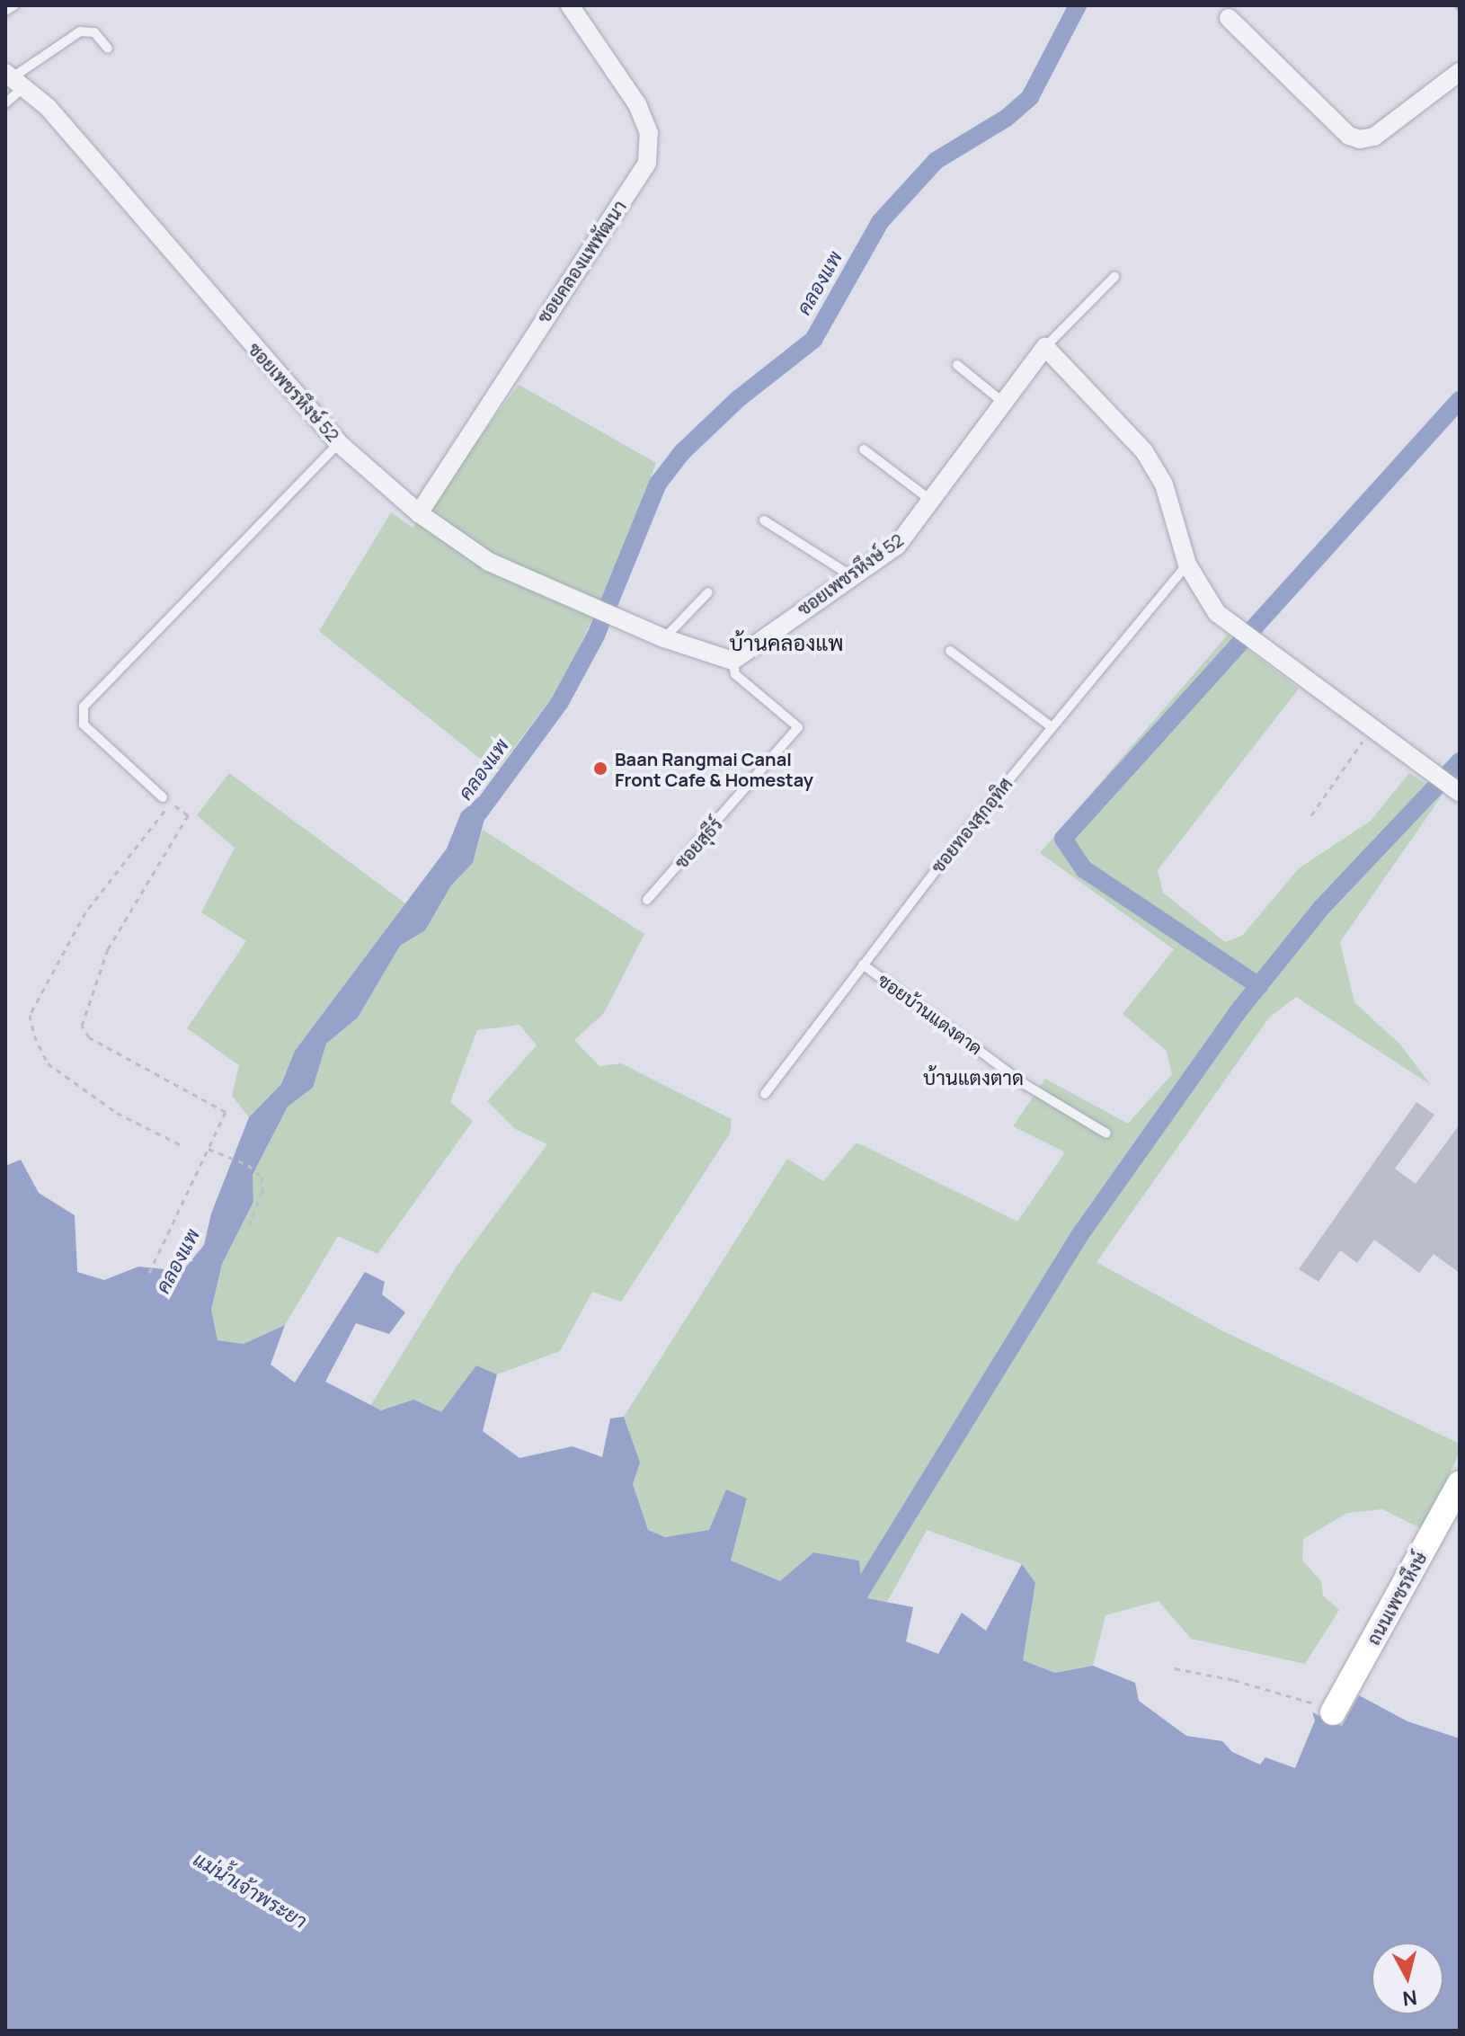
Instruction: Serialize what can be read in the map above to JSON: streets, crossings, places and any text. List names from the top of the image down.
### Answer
{
  "streets": {
    "main road": ["ถนนเพชรหึงษ์"],
    "street": ["ซอยคลองแพพัฒนา", "ซอยเพชรหึงษ์ 52"],
    "lane": ["ซอยทองสุกอุทิศ", "ซอยสุธีร์", "ซอยบ้านแตงตาด"]
  },
  "crossings": [
    ["ซอยคลองแพพัฒนา", "ซอยเพชรหึงษ์ 52"],
    ["ซอยเพชรหึงษ์ 52", "ซอยสุธีร์"],
    ["ซอยทองสุกอุทิศ", "ซอยบ้านแตงตาด"]
  ],
  "districts": ["บ้านคลองแพ", "บ้านแตงตาด"],
  "water": ["คลองแพ", "แม่น้ำเจ้าพระยา"],
  "places": ["Baan Rangmai Canal Front Cafe & Homestay"],
  "north": "bottom"
}
